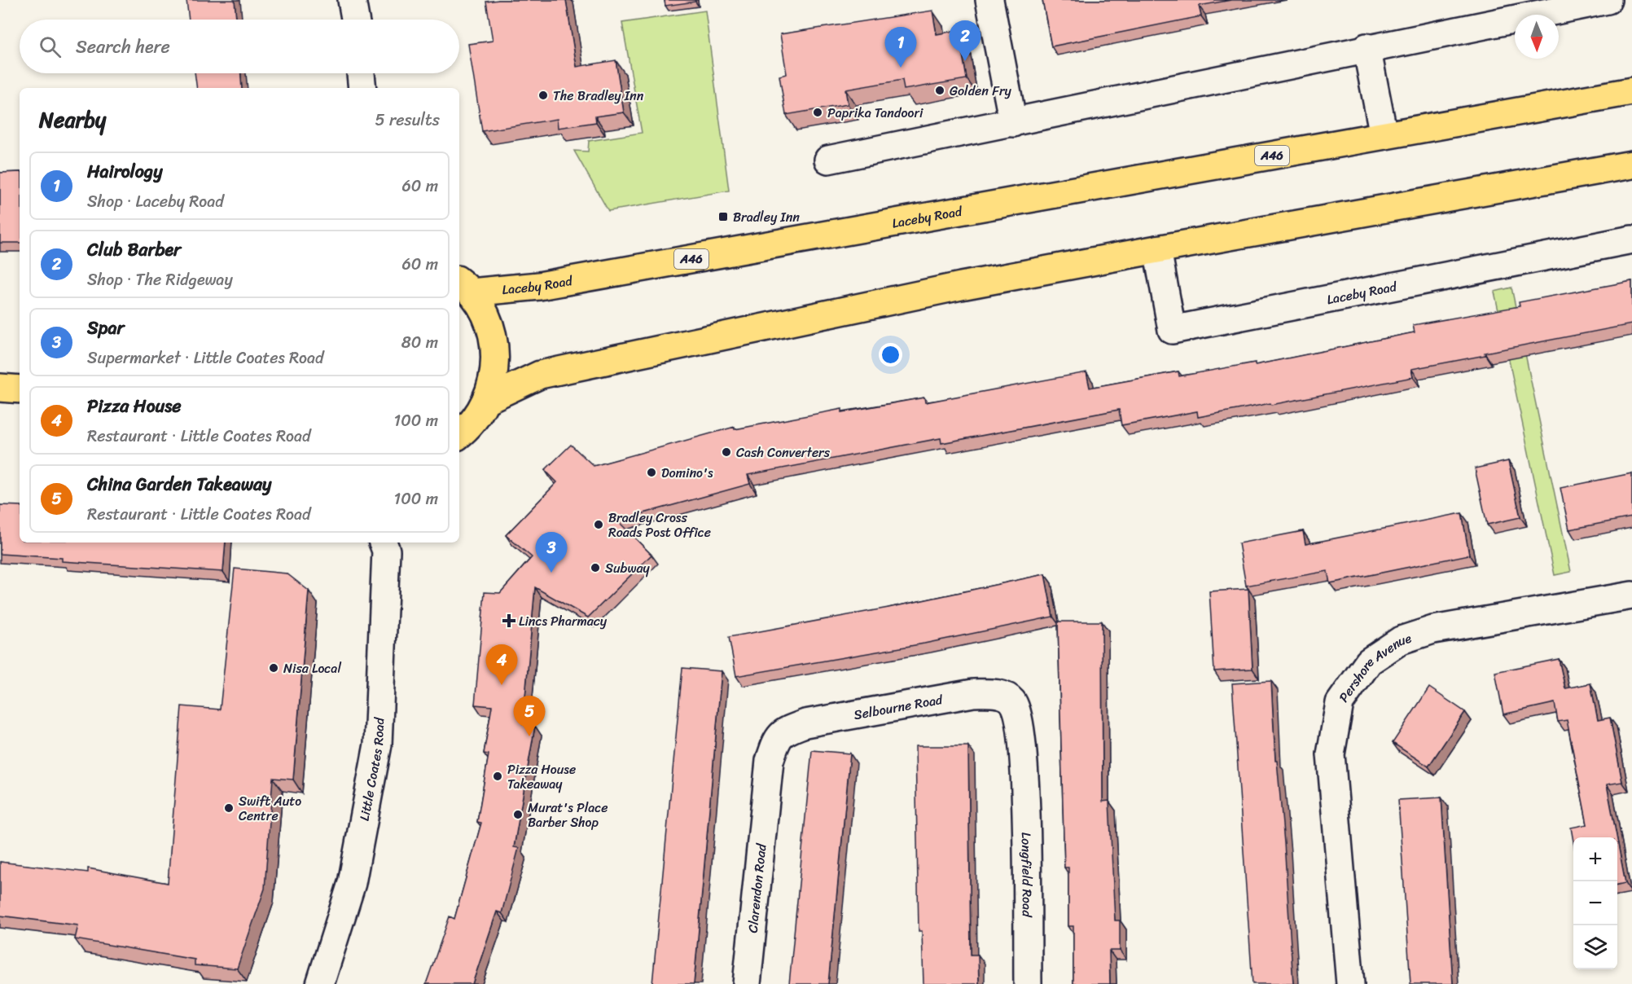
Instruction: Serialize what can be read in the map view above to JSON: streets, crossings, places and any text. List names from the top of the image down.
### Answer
{
  "streets": {
    "highway": ["A46", "Laceby Road"],
    "street": [
      "Pershore Avenue",
      "Selbourne Road",
      "Little Coates Road",
      "Longfield Road",
      "Clarendon Road"
    ]
  },
  "crossings": [
    ["A46", "Laceby Road"],
    ["Selbourne Road", "Longfield Road"],
    ["Selbourne Road", "Clarendon Road"]
  ],
  "places": {
    "other": [
      "Golden Fry",
      "The Bradley Inn",
      "Paprika Tandoori",
      "Cash Converters",
      "Domino's",
      "Bradley Cross Roads Post Office",
      "Subway",
      "Nisa Local",
      "Pizza House Takeaway",
      "Swift Auto Centre",
      "Murat's Place Barber Shop"
    ],
    "transit": ["Bradley Inn"],
    "health": ["Lincs Pharmacy"]
  },
  "north": "bottom",
  "page": {
    "search": "Search here",
    "pins": [
      "2",
      "1",
      "3",
      "4",
      "5"
    ],
    "heading": ["Nearby", "5 results"],
    "list": [
      {
        "mark": "1",
        "name": "Hairology",
        "note": "Shop · Laceby Road",
        "value": "60 m"
      },
      {
        "mark": "2",
        "name": "Club Barber",
        "note": "Shop · The Ridgeway",
        "value": "60 m"
      },
      {
        "mark": "3",
        "name": "Spar",
        "note": "Supermarket · Little Coates Road",
        "value": "80 m"
      },
      {
        "mark": "4",
        "name": "Pizza House",
        "note": "Restaurant · Little Coates Road",
        "value": "100 m"
      },
      {
        "mark": "5",
        "name": "China Garden Takeaway",
        "note": "Restaurant · Little Coates Road",
        "value": "100 m"
      }
    ],
    "map_buttons": ["+", "−"]
  }
}
